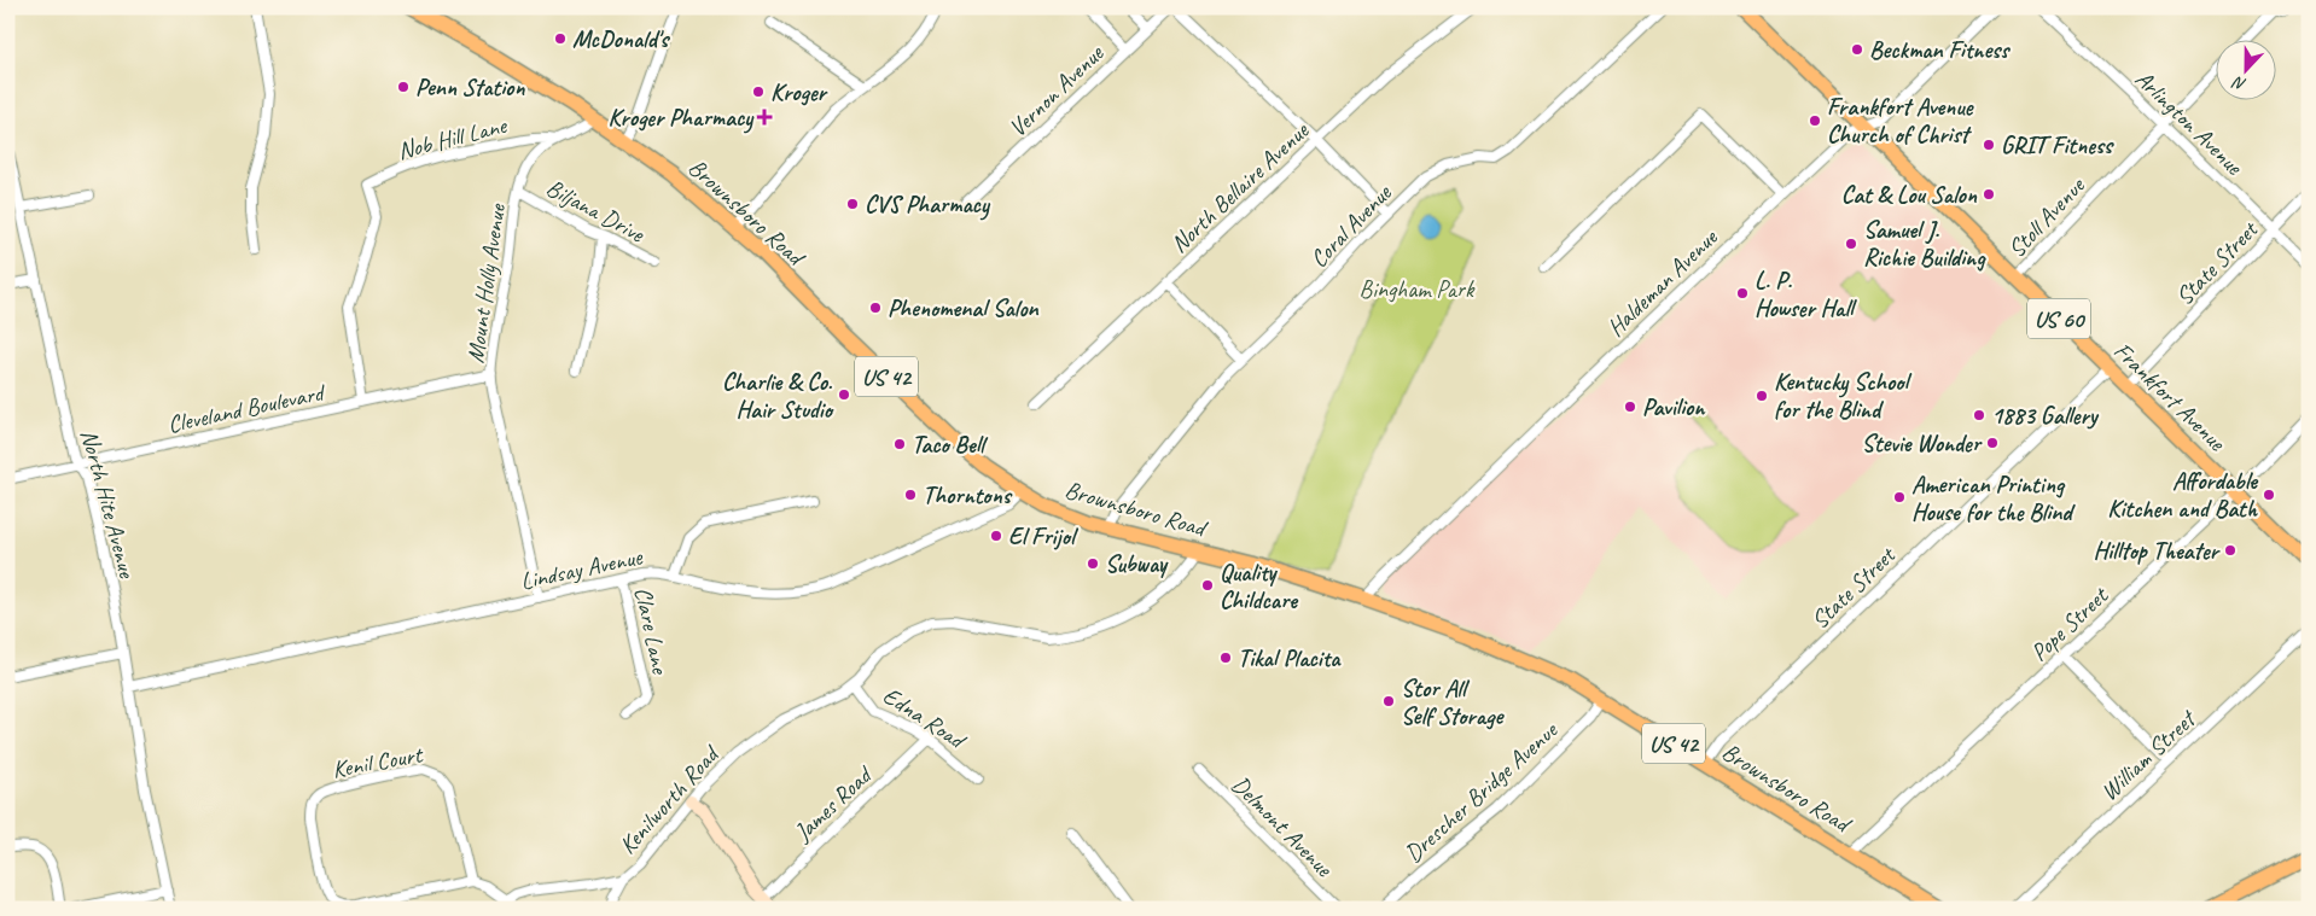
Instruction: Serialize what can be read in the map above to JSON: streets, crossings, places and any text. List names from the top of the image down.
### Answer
{
  "streets": {
    "main road": [
      "Brownsboro Road",
      "US 60",
      "US 42",
      "Frankfort Avenue"
    ],
    "street": [
      "Vernon Avenue",
      "Arlington Avenue",
      "Nob Hill Lane",
      "North Bellaire Avenue",
      "Biljana Drive",
      "Stoll Avenue",
      "Coral Avenue",
      "State Street",
      "Haldeman Avenue",
      "Mount Holly Avenue",
      "Cleveland Boulevard",
      "North Hite Avenue",
      "Lindsay Avenue",
      "Pope Street",
      "Clare Lane",
      "Edna Road",
      "William Street",
      "Kenil Court",
      "Drescher Bridge Avenue",
      "Kenilworth Road",
      "James Road",
      "Delmont Avenue"
    ]
  },
  "crossings": [
    ["Arlington Avenue", "Stoll Avenue"],
    ["Arlington Avenue", "State Street"],
    ["Nob Hill Lane", "Mount Holly Avenue"],
    ["Nob Hill Lane", "Cleveland Boulevard"],
    ["Biljana Drive", "Mount Holly Avenue"],
    ["Brownsboro Road", "Coral Avenue"],
    ["Brownsboro Road", "State Street"],
    ["Brownsboro Road", "Haldeman Avenue"],
    ["Brownsboro Road", "Mount Holly Avenue"],
    ["Brownsboro Road", "Lindsay Avenue"],
    ["Brownsboro Road", "Pope Street"],
    ["Brownsboro Road", "Drescher Bridge Avenue"],
    ["Brownsboro Road", "Kenilworth Road"],
    ["Stoll Avenue", "Frankfort Avenue"],
    ["State Street", "Frankfort Avenue"],
    ["Haldeman Avenue", "Frankfort Avenue"],
    ["Mount Holly Avenue", "Cleveland Boulevard"],
    ["Mount Holly Avenue", "Lindsay Avenue"],
    ["Frankfort Avenue", "Pope Street"],
    ["Cleveland Boulevard", "North Hite Avenue"],
    ["North Hite Avenue", "Lindsay Avenue"],
    ["Lindsay Avenue", "Clare Lane"],
    ["Edna Road", "Kenilworth Road"],
    ["Edna Road", "James Road"]
  ],
  "parks": ["Bingham Park"],
  "places": {
    "other": [
      "McDonald's",
      "Beckman Fitness",
      "Penn Station",
      "Kroger",
      "Frankfort Avenue Church of Christ",
      "GRIT Fitness",
      "Cat & Lou Salon",
      "CVS Pharmacy",
      "Samuel J. Richie Building",
      "L. P. Howser Hall",
      "Phenomenal Salon",
      "Charlie & Co. Hair Studio",
      "Kentucky School for the Blind",
      "Pavilion",
      "1883 Gallery",
      "Stevie Wonder",
      "Taco Bell",
      "Thorntons",
      "Affordable Kitchen and Bath",
      "American Printing House for the Blind",
      "El Frijol",
      "Hilltop Theater",
      "Subway",
      "Quality Childcare",
      "Tikal Placita",
      "Stor All Self Storage"
    ],
    "health": ["Kroger Pharmacy"]
  },
  "north": "bottom"
}
